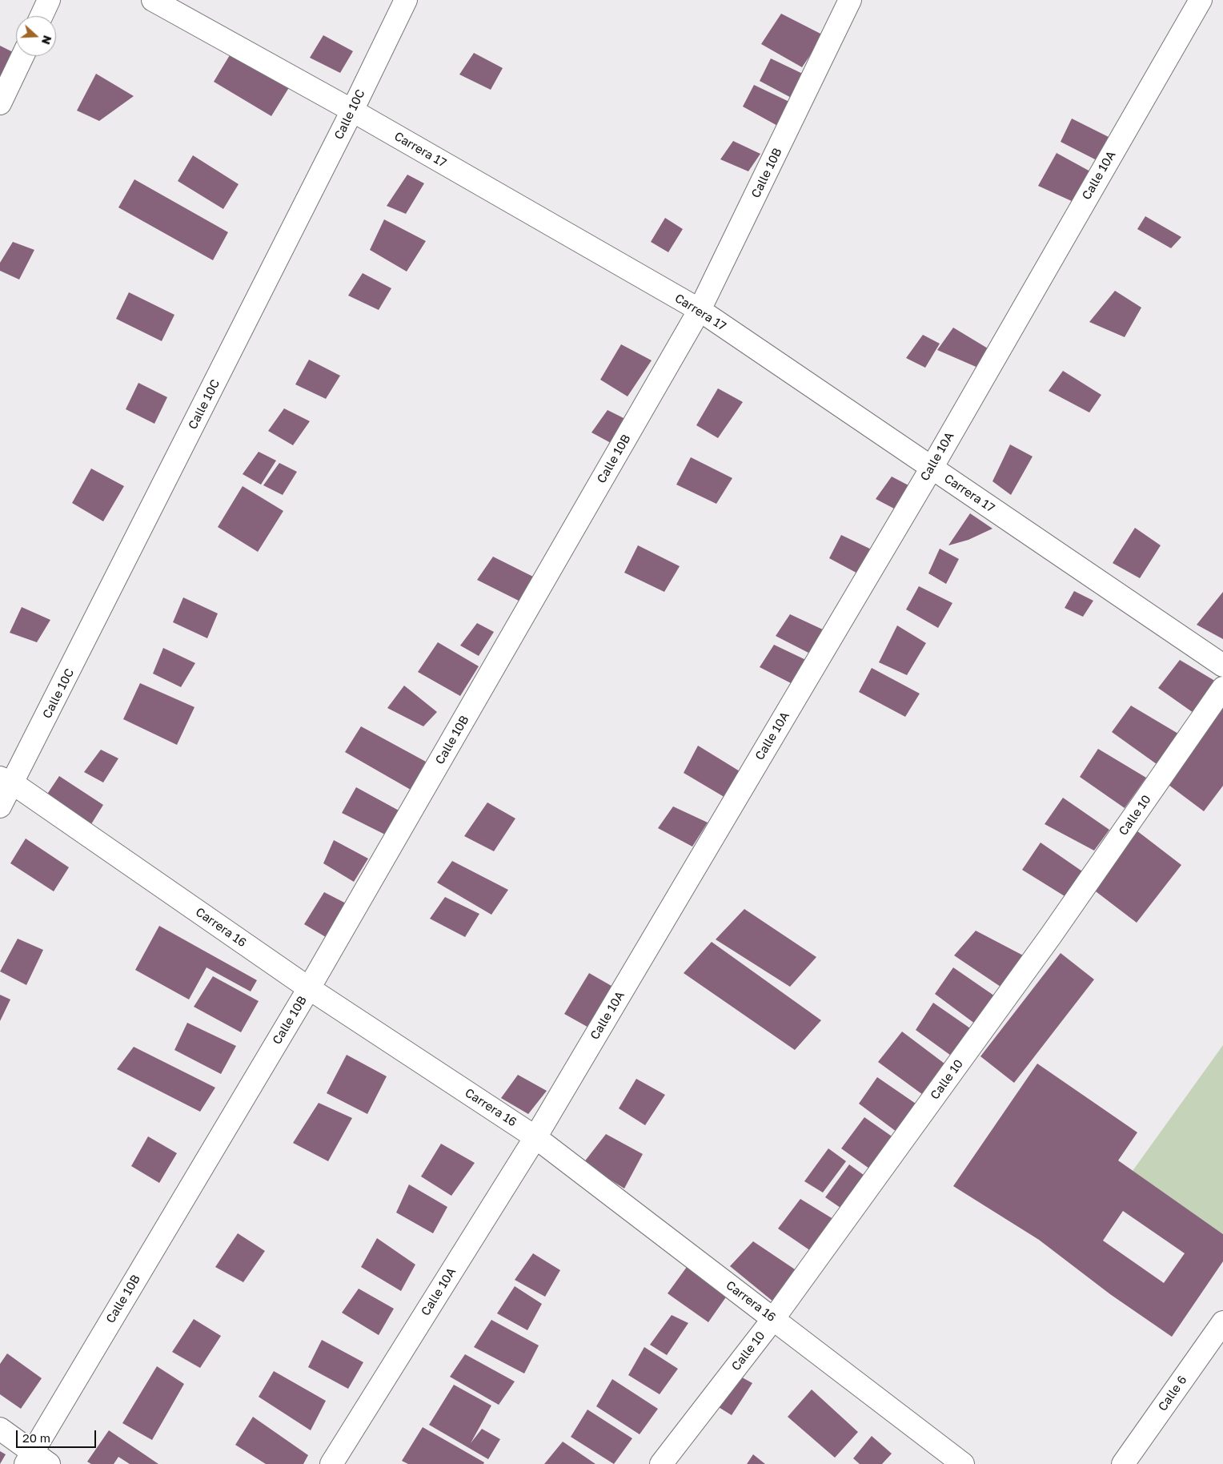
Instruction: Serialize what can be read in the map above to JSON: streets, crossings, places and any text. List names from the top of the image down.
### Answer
{
  "streets": {
    "street": [
      "Calle 10C",
      "Carrera 17",
      "Calle 10B",
      "Calle 10A",
      "Calle 10",
      "Carrera 16",
      "Calle 6"
    ]
  },
  "crossings": [
    ["Calle 10C", "Carrera 17"],
    ["Calle 10C", "Carrera 16"],
    ["Carrera 17", "Calle 10B"],
    ["Carrera 17", "Calle 10A"],
    ["Calle 10B", "Carrera 16"],
    ["Calle 10A", "Carrera 16"],
    ["Calle 10", "Carrera 16"]
  ],
  "scale_bar": "20 m",
  "north": "right"
}
